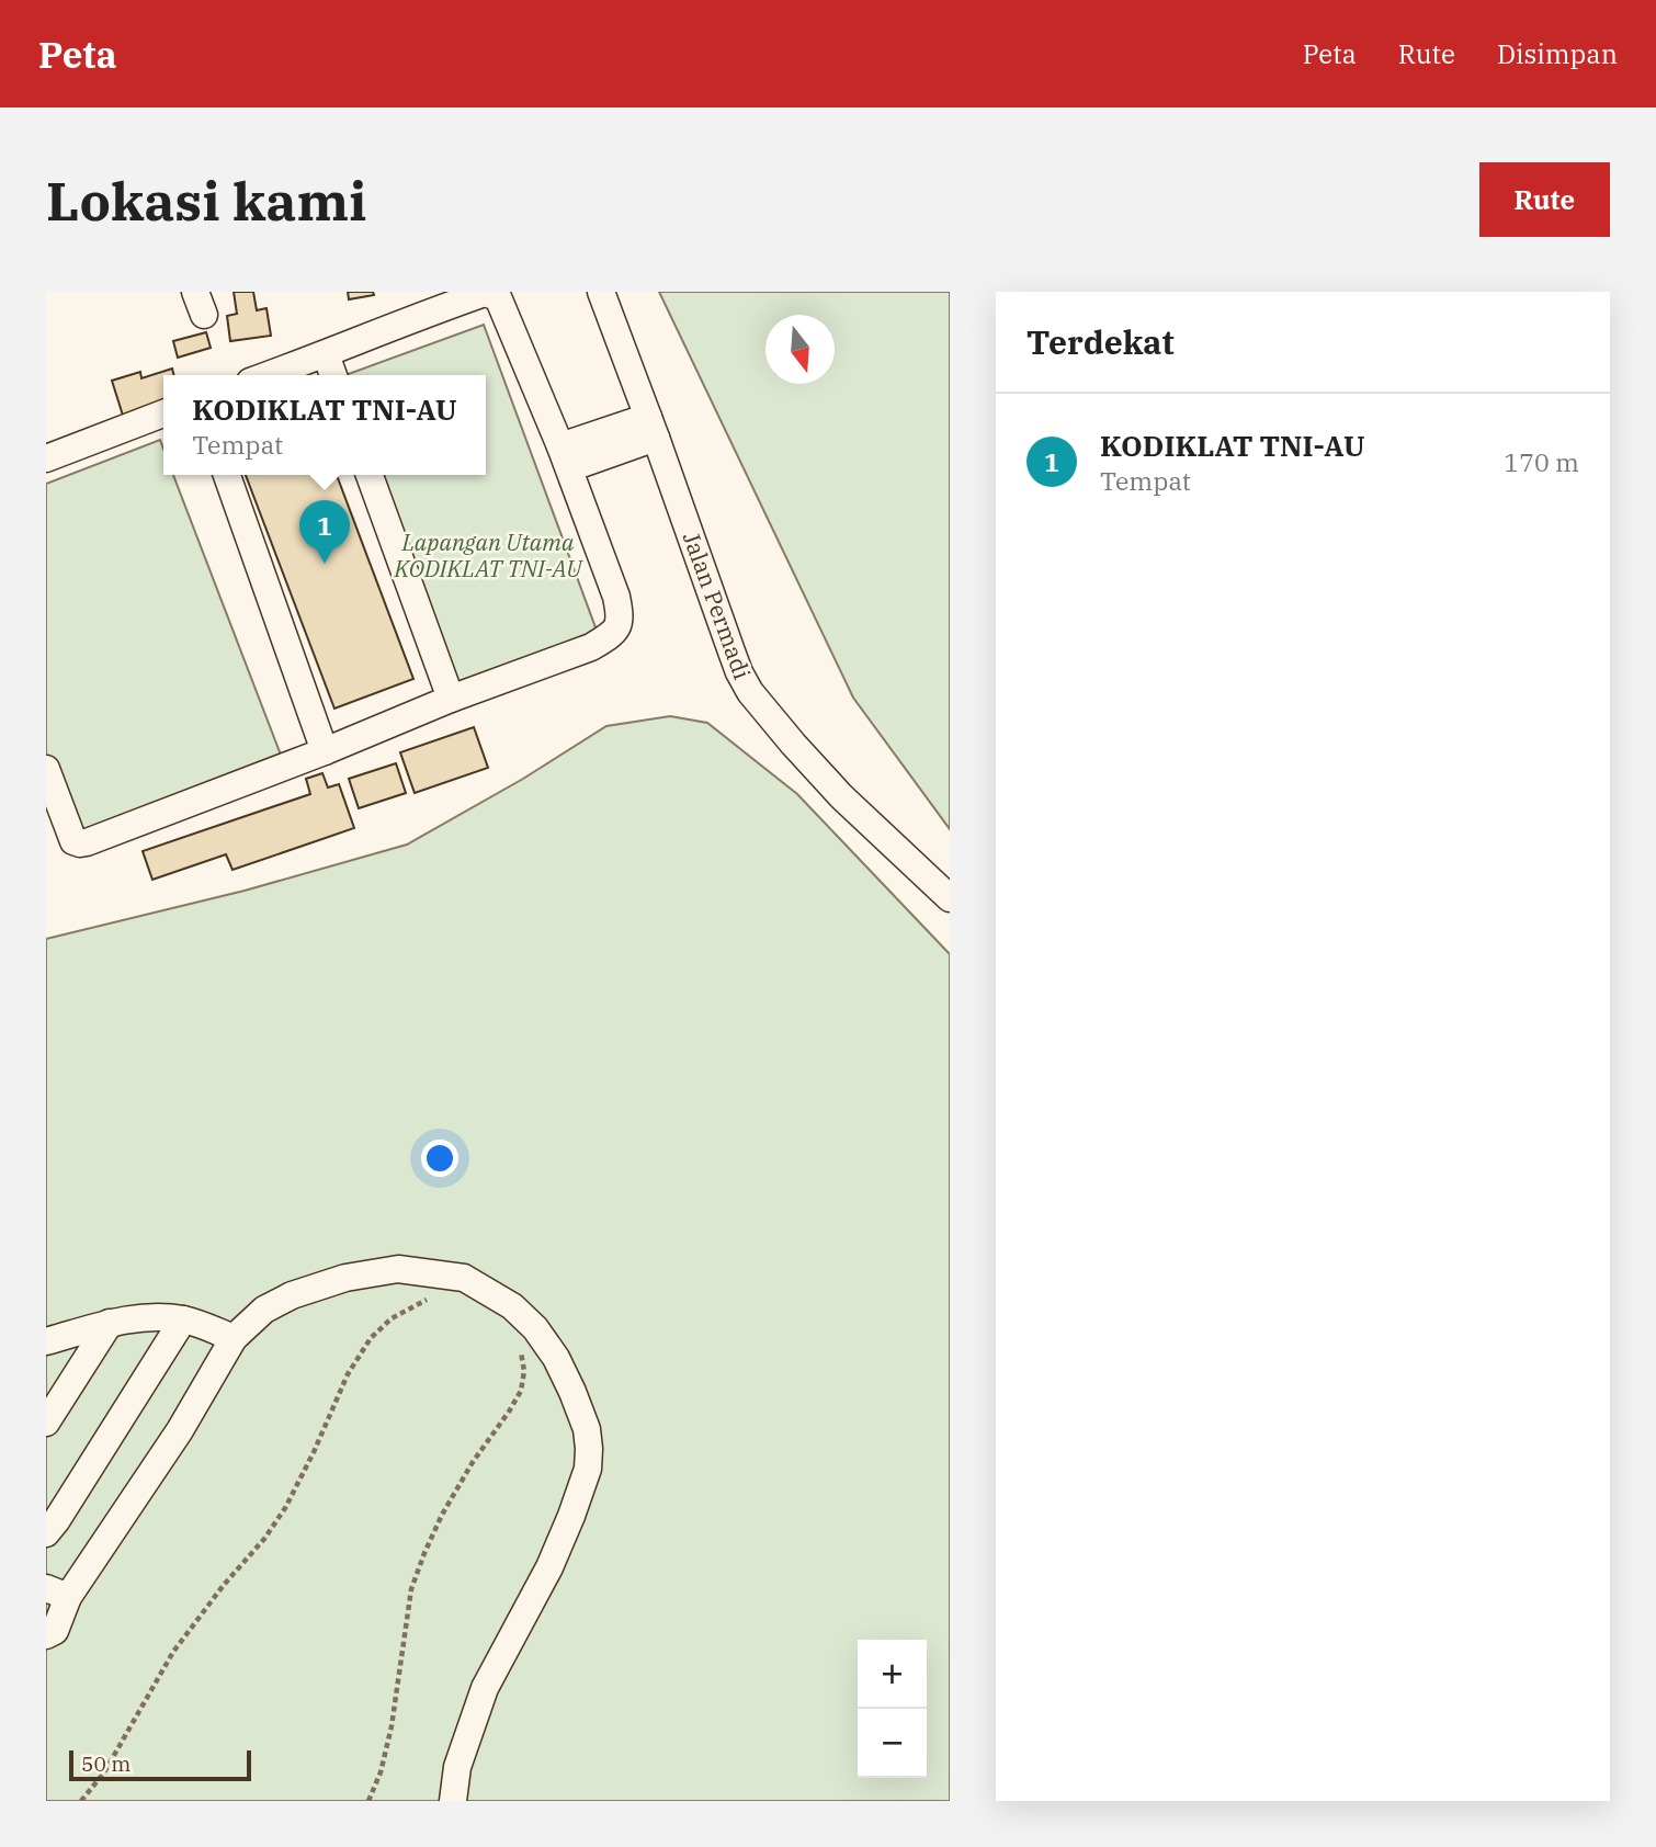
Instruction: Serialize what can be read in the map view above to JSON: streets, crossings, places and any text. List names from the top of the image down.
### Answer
{
  "streets": {
    "street": ["Jalan Permadi"]
  },
  "parks": ["Lapangan Utama KODIKLAT TNI-AU"],
  "scale_bar": "50 m",
  "north": "bottom",
  "page": {
    "header": "Peta",
    "nav": ["Peta", "Rute", "Disimpan"],
    "buttons": "Rute",
    "title": "Lokasi kami",
    "heading": "Terdekat",
    "popup": ["KODIKLAT TNI-AU", "Tempat"],
    "list": [
      {
        "mark": "1",
        "name": "KODIKLAT TNI-AU",
        "note": "Tempat",
        "value": "170 m"
      }
    ],
    "pins": "1",
    "map_buttons": ["+", "−"],
    "scale": "50 m"
  }
}
